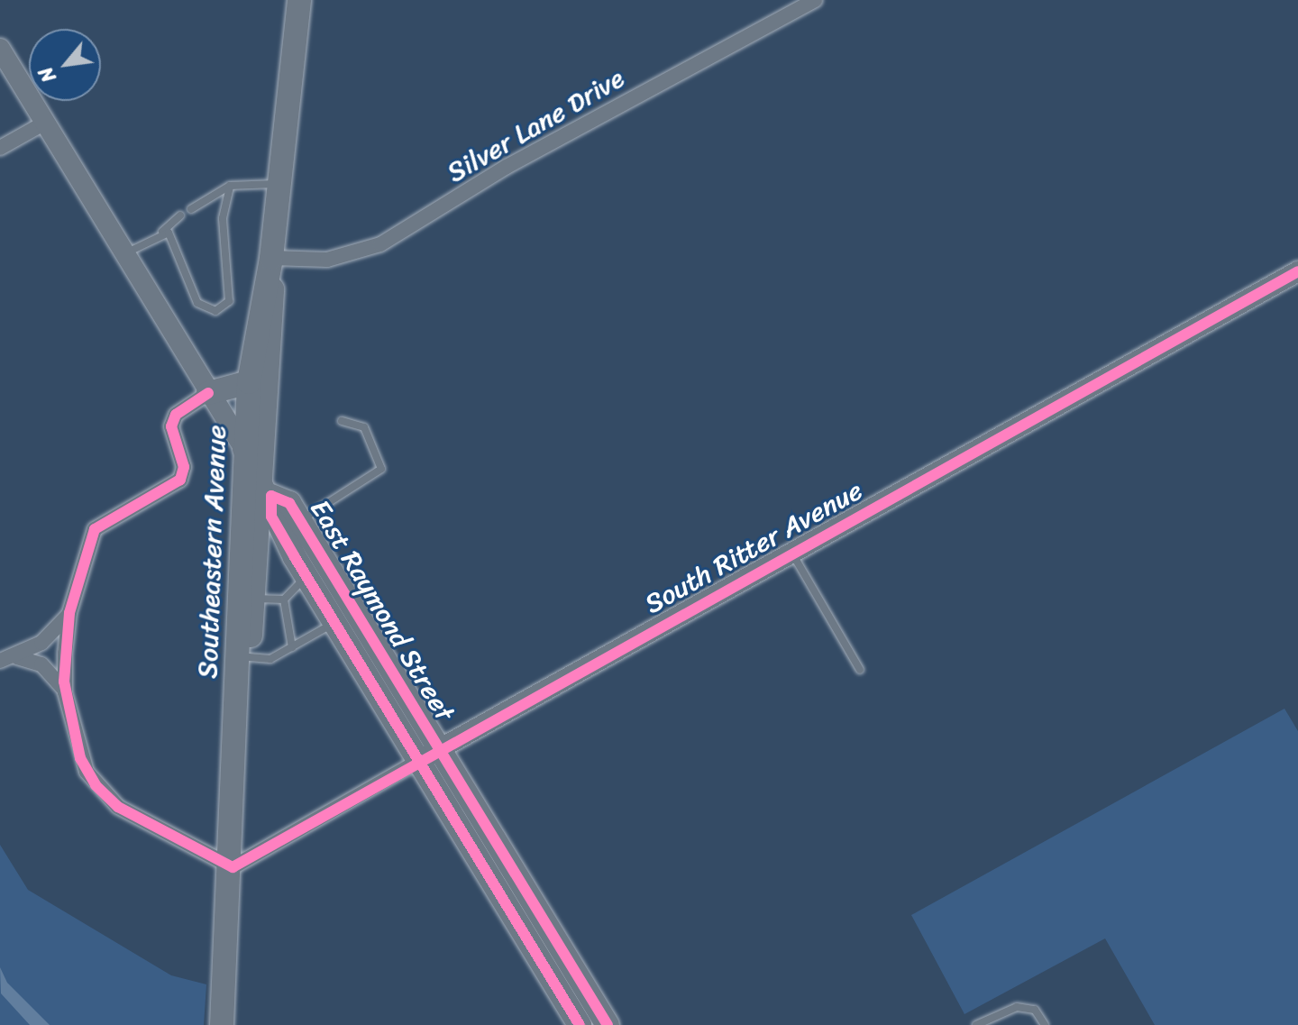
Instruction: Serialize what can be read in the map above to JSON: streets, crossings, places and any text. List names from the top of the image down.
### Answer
{
  "streets": {
    "main road": ["Southeastern Avenue", "East Raymond Street"],
    "street": ["Silver Lane Drive", "South Ritter Avenue"]
  },
  "crossings": [
    ["Silver Lane Drive", "Southeastern Avenue"],
    ["South Ritter Avenue", "Southeastern Avenue"],
    ["South Ritter Avenue", "East Raymond Street"],
    ["Southeastern Avenue", "East Raymond Street"]
  ],
  "north": "bottom left"
}
